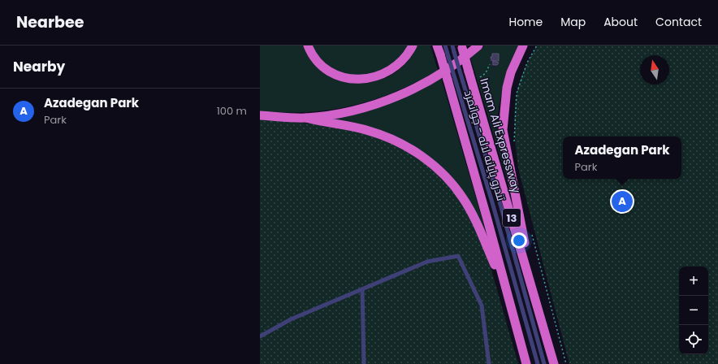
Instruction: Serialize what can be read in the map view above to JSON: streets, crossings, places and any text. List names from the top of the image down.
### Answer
{
  "streets": {
    "highway": ["Imam Ali Expressway", "13"],
    "lane": ["تندرو پایانه لاله - جوانمرد"]
  },
  "crossings": [
    ["تندرو پایانه لاله - جوانمرد", "13"]
  ],
  "north": "top",
  "page": {
    "header": "Nearbee",
    "nav": [
      "Home",
      "Map",
      "About",
      "Contact"
    ],
    "heading": "Nearby",
    "list": [
      {
        "mark": "A",
        "name": "Azadegan Park",
        "note": "Park",
        "value": "100 m"
      }
    ],
    "popup": ["Azadegan Park", "Park"],
    "pins": "A",
    "map_buttons": ["+", "−"]
  }
}
